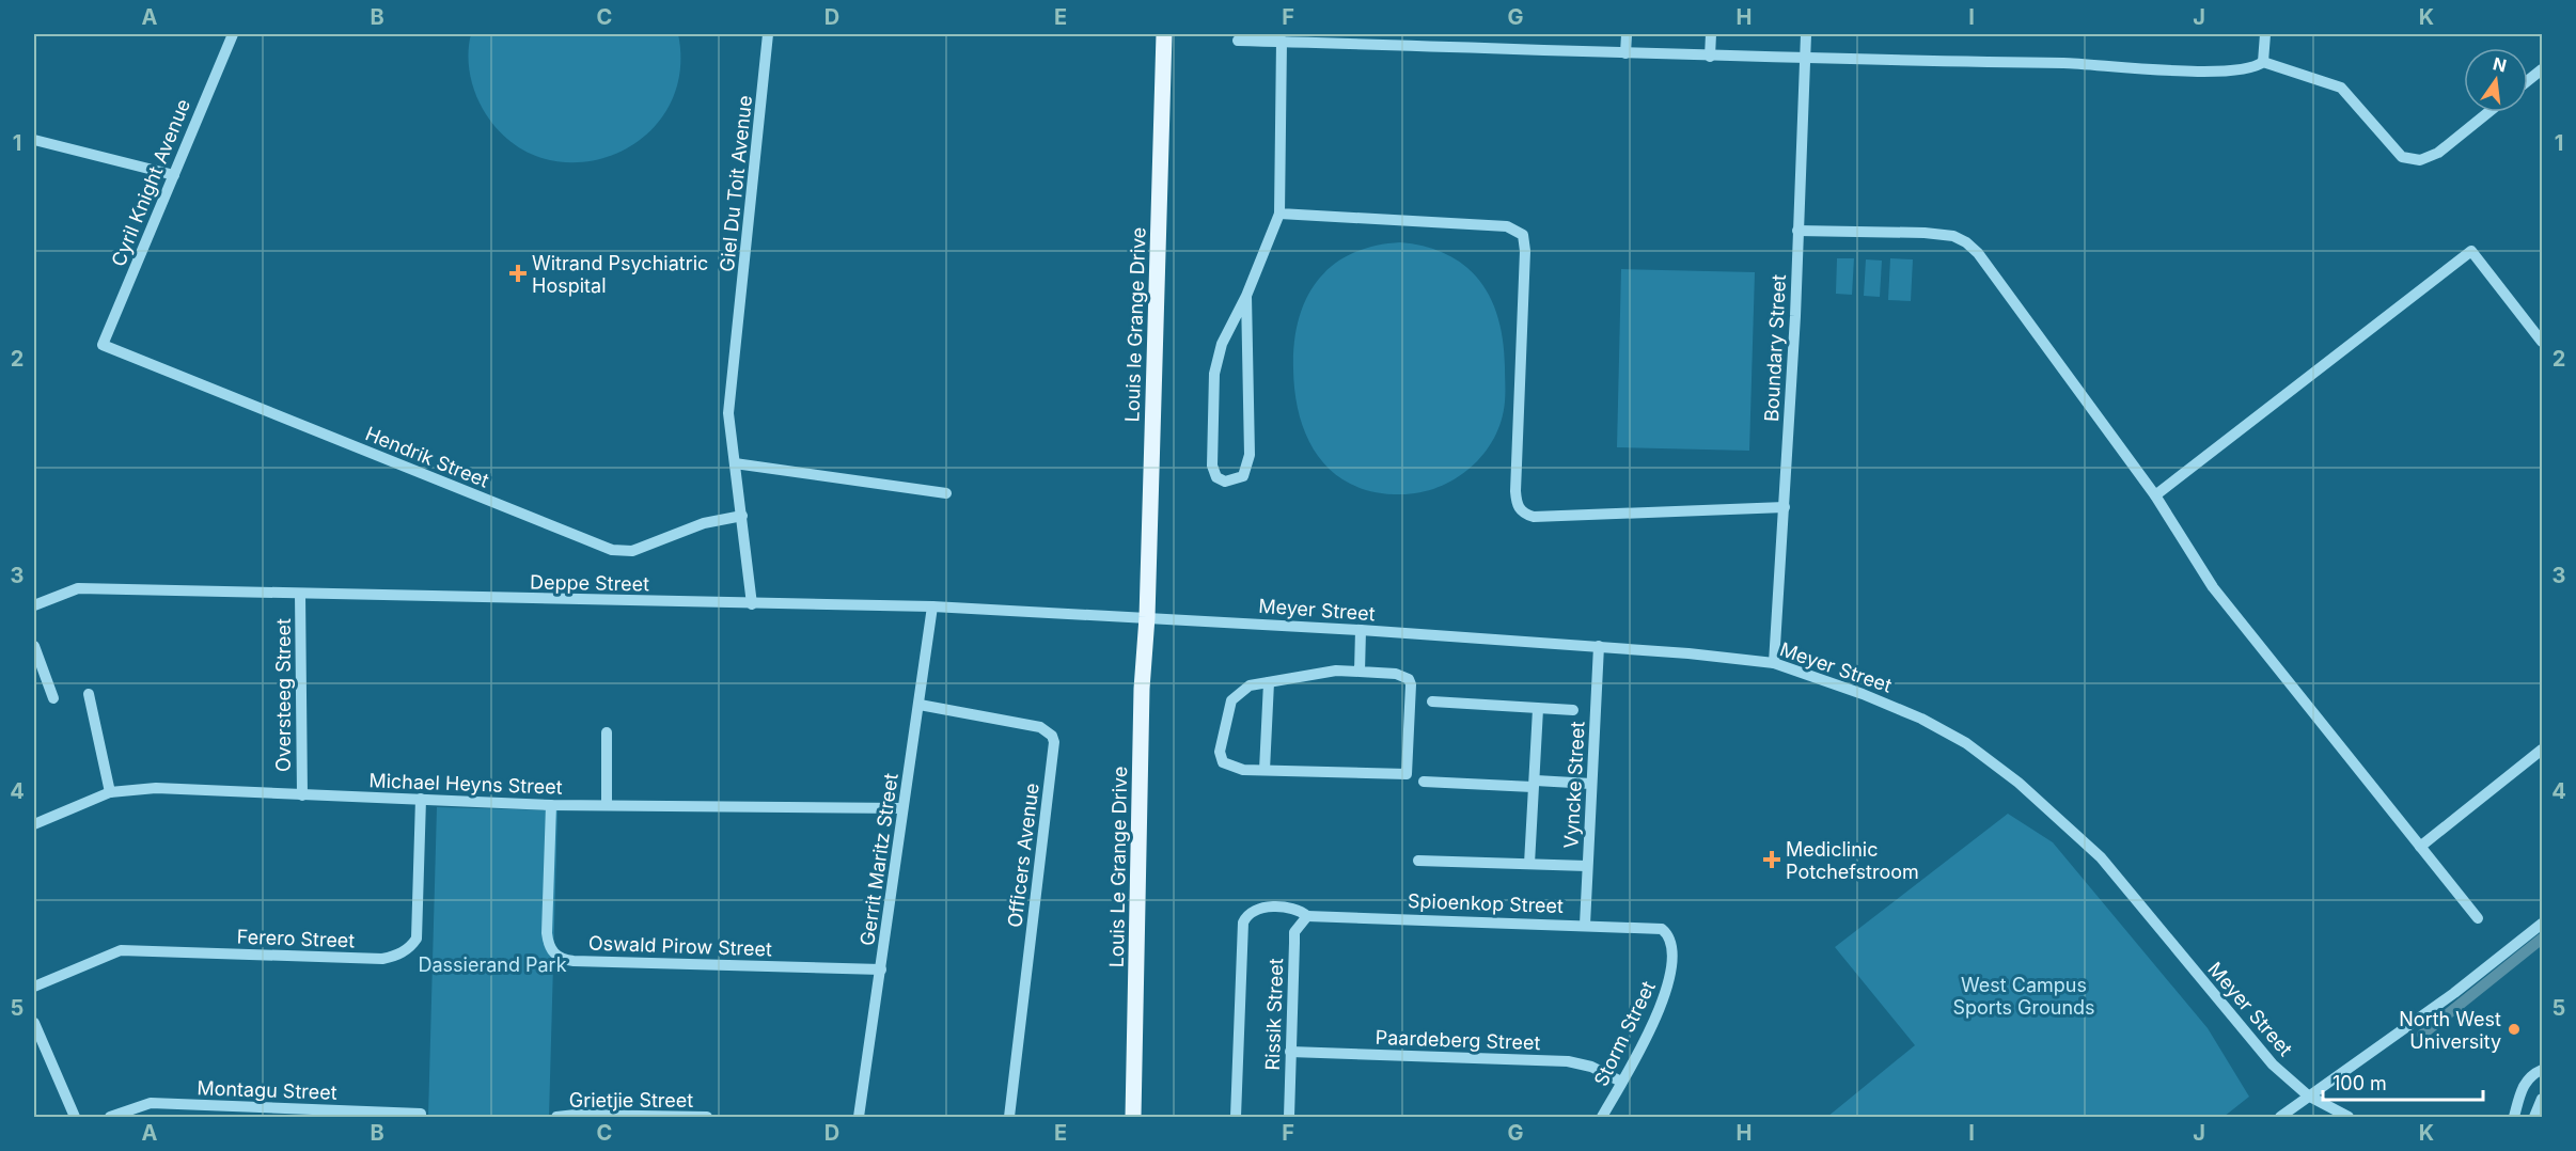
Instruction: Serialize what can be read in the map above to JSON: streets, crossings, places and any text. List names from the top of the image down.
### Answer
{
  "streets": {
    "main road": ["Louis le Grange Drive", "Louis Le Grange Drive"],
    "street": [
      "Cyril Knight Avenue",
      "Giel Du Toit Avenue",
      "Boundary Street",
      "Hendrik Street",
      "Deppe Street",
      "Meyer Street",
      "Oversteeg Street",
      "Michael Heyns Street",
      "Vyncke Street",
      "Officers Avenue",
      "Gerrit Maritz Street",
      "Spioenkop Street",
      "Ferero Street",
      "Oswald Pirow Street",
      "Rissik Street",
      "Storm Street",
      "Paardeberg Street",
      "Montagu Street",
      "Grietjie Street"
    ]
  },
  "crossings": [
    ["Cyril Knight Avenue", "Hendrik Street"],
    ["Giel Du Toit Avenue", "Hendrik Street"],
    ["Giel Du Toit Avenue", "Deppe Street"],
    ["Louis le Grange Drive", "Deppe Street"],
    ["Louis le Grange Drive", "Meyer Street"],
    ["Louis le Grange Drive", "Louis Le Grange Drive"],
    ["Boundary Street", "Meyer Street"],
    ["Deppe Street", "Meyer Street"],
    ["Deppe Street", "Oversteeg Street"],
    ["Deppe Street", "Gerrit Maritz Street"],
    ["Deppe Street", "Louis Le Grange Drive"],
    ["Meyer Street", "Vyncke Street"],
    ["Meyer Street", "Louis Le Grange Drive"],
    ["Oversteeg Street", "Michael Heyns Street"],
    ["Michael Heyns Street", "Gerrit Maritz Street"],
    ["Michael Heyns Street", "Ferero Street"],
    ["Michael Heyns Street", "Oswald Pirow Street"],
    ["Vyncke Street", "Spioenkop Street"],
    ["Officers Avenue", "Gerrit Maritz Street"],
    ["Gerrit Maritz Street", "Oswald Pirow Street"],
    ["Spioenkop Street", "Rissik Street"],
    ["Spioenkop Street", "Storm Street"],
    ["Rissik Street", "Paardeberg Street"],
    ["Storm Street", "Paardeberg Street"]
  ],
  "parks": ["Dassierand Park", "West Campus Sports Grounds"],
  "places": {
    "health": ["Witrand Psychiatric Hospital", "Mediclinic Potchefstroom"],
    "other": ["North West University"]
  },
  "scale_bar": "100 m",
  "north": "top",
  "grid": {
    "columns": [
      "A",
      "B",
      "C",
      "D",
      "E",
      "F",
      "G",
      "H",
      "I",
      "J",
      "K"
    ],
    "rows": [
      "1",
      "2",
      "3",
      "4",
      "5"
    ]
  }
}
